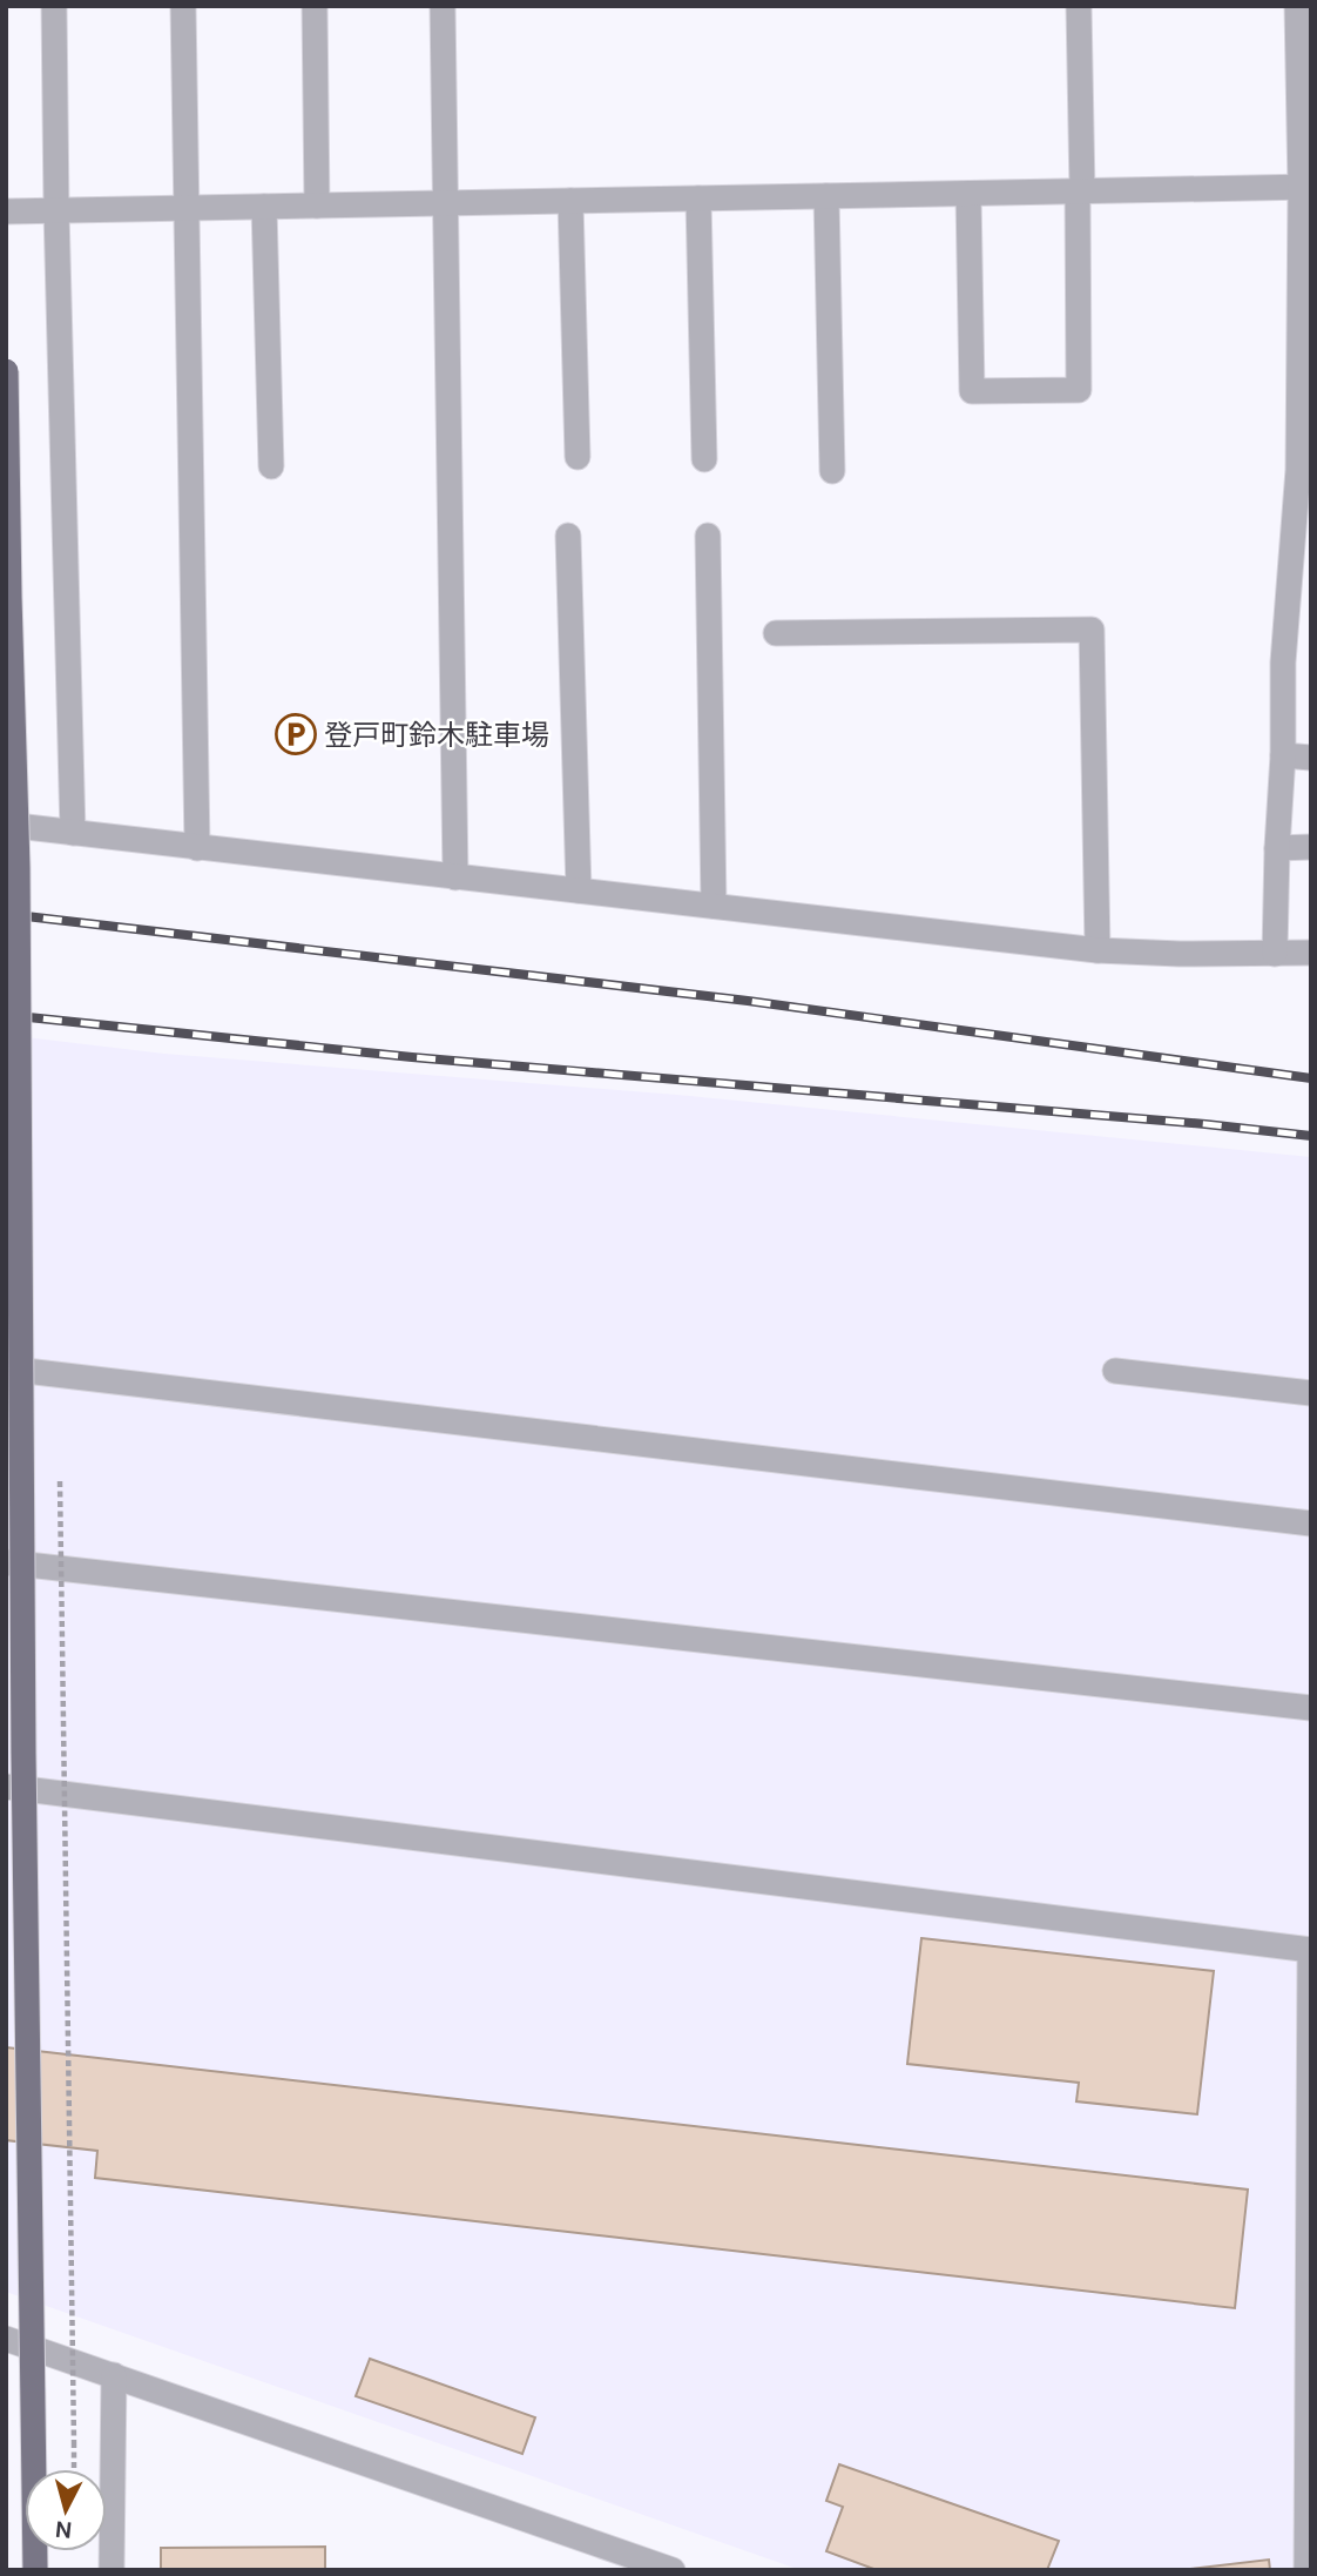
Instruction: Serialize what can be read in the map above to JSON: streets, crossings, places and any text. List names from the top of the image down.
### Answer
{
  "places": {
    "parking": ["登戸町鈴木駐車場"]
  },
  "north": "bottom"
}
